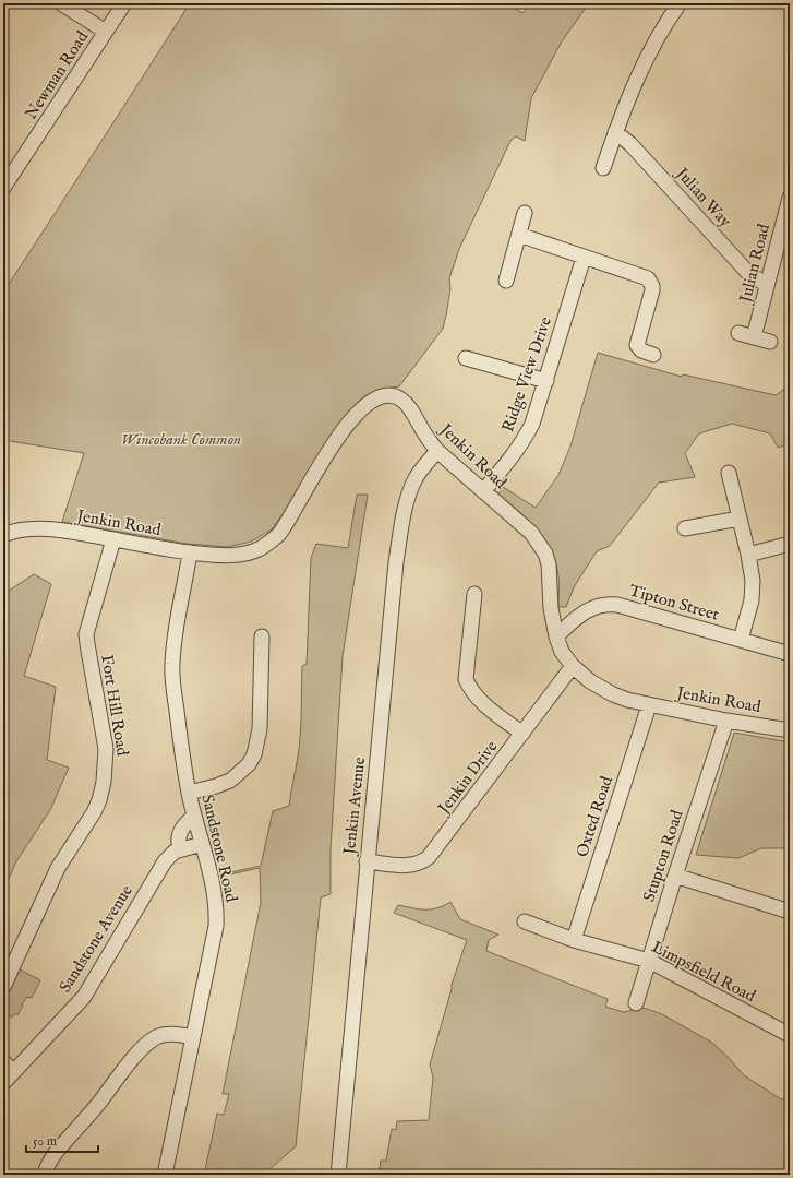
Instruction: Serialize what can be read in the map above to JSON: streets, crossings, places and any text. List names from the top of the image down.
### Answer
{
  "streets": {
    "street": [
      "Newman Road",
      "Julian Way",
      "Julian Road",
      "Ridge View Drive",
      "Jenkin Road",
      "Tipton Street",
      "Fort Hill Road",
      "Jenkin Drive",
      "Jenkin Avenue",
      "Oxted Road",
      "Sandstone Road",
      "Stupton Road",
      "Sandstone Avenue",
      "Limpsfield Road"
    ]
  },
  "crossings": [
    ["Julian Way", "Julian Road"],
    ["Ridge View Drive", "Jenkin Road"],
    ["Jenkin Road", "Tipton Street"],
    ["Jenkin Road", "Fort Hill Road"],
    ["Jenkin Road", "Jenkin Drive"],
    ["Jenkin Road", "Jenkin Avenue"],
    ["Jenkin Road", "Oxted Road"],
    ["Jenkin Road", "Sandstone Road"],
    ["Jenkin Road", "Stupton Road"],
    ["Jenkin Drive", "Jenkin Avenue"],
    ["Oxted Road", "Limpsfield Road"],
    ["Sandstone Road", "Sandstone Avenue"],
    ["Stupton Road", "Limpsfield Road"]
  ],
  "parks": ["Wincobank Common"],
  "scale_bar": "50 m"
}
